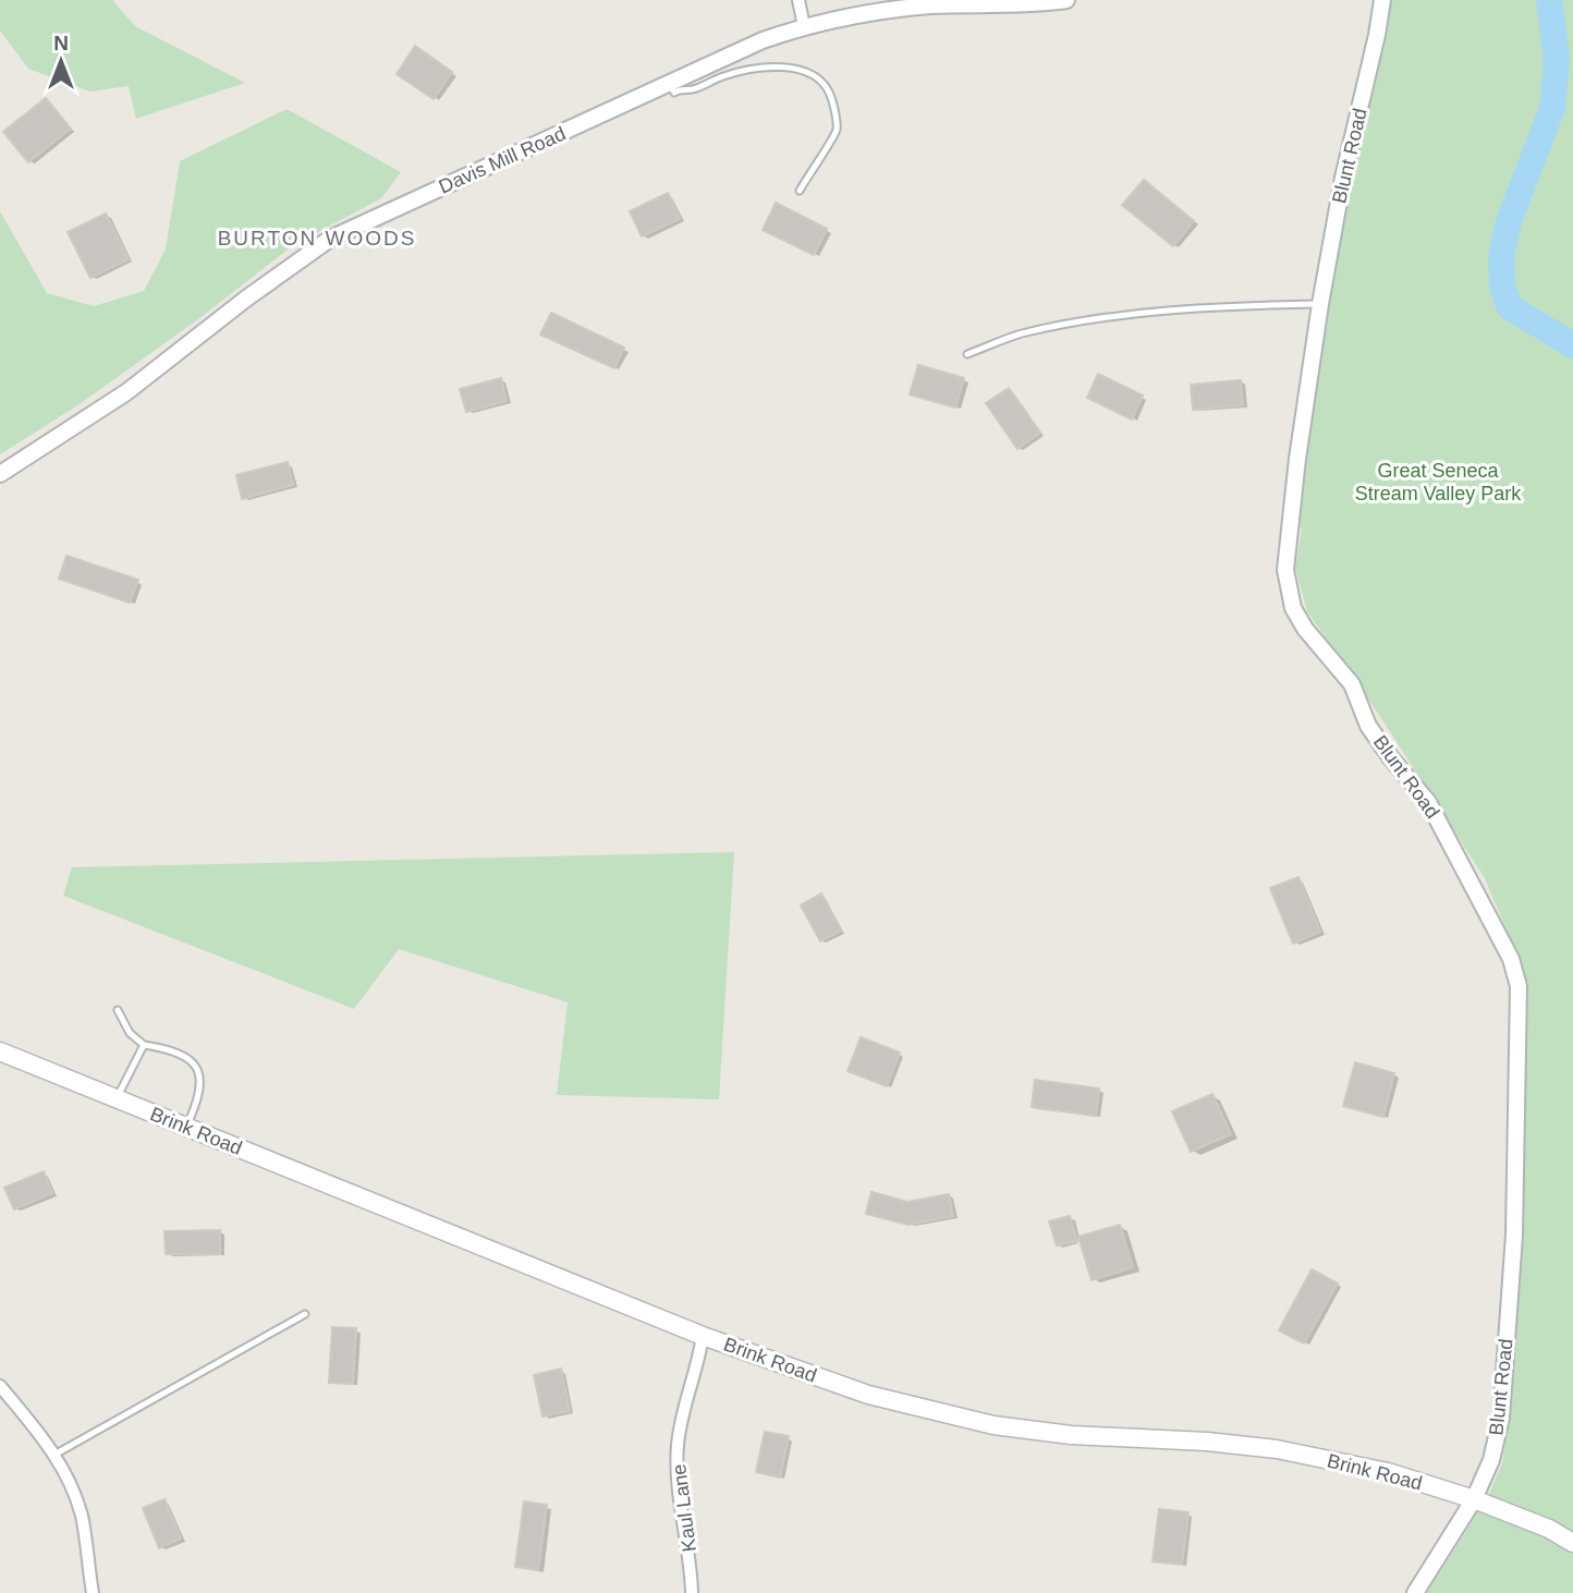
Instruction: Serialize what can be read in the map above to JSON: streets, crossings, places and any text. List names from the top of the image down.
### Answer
{
  "streets": {
    "main road": ["Brink Road"],
    "street": ["Blunt Road", "Davis Mill Road", "Kaul Lane"]
  },
  "crossings": [
    ["Blunt Road", "Brink Road"],
    ["Brink Road", "Kaul Lane"]
  ],
  "districts": ["BURTON WOODS"],
  "parks": ["Great Seneca Stream Valley Park"],
  "north": "top"
}
